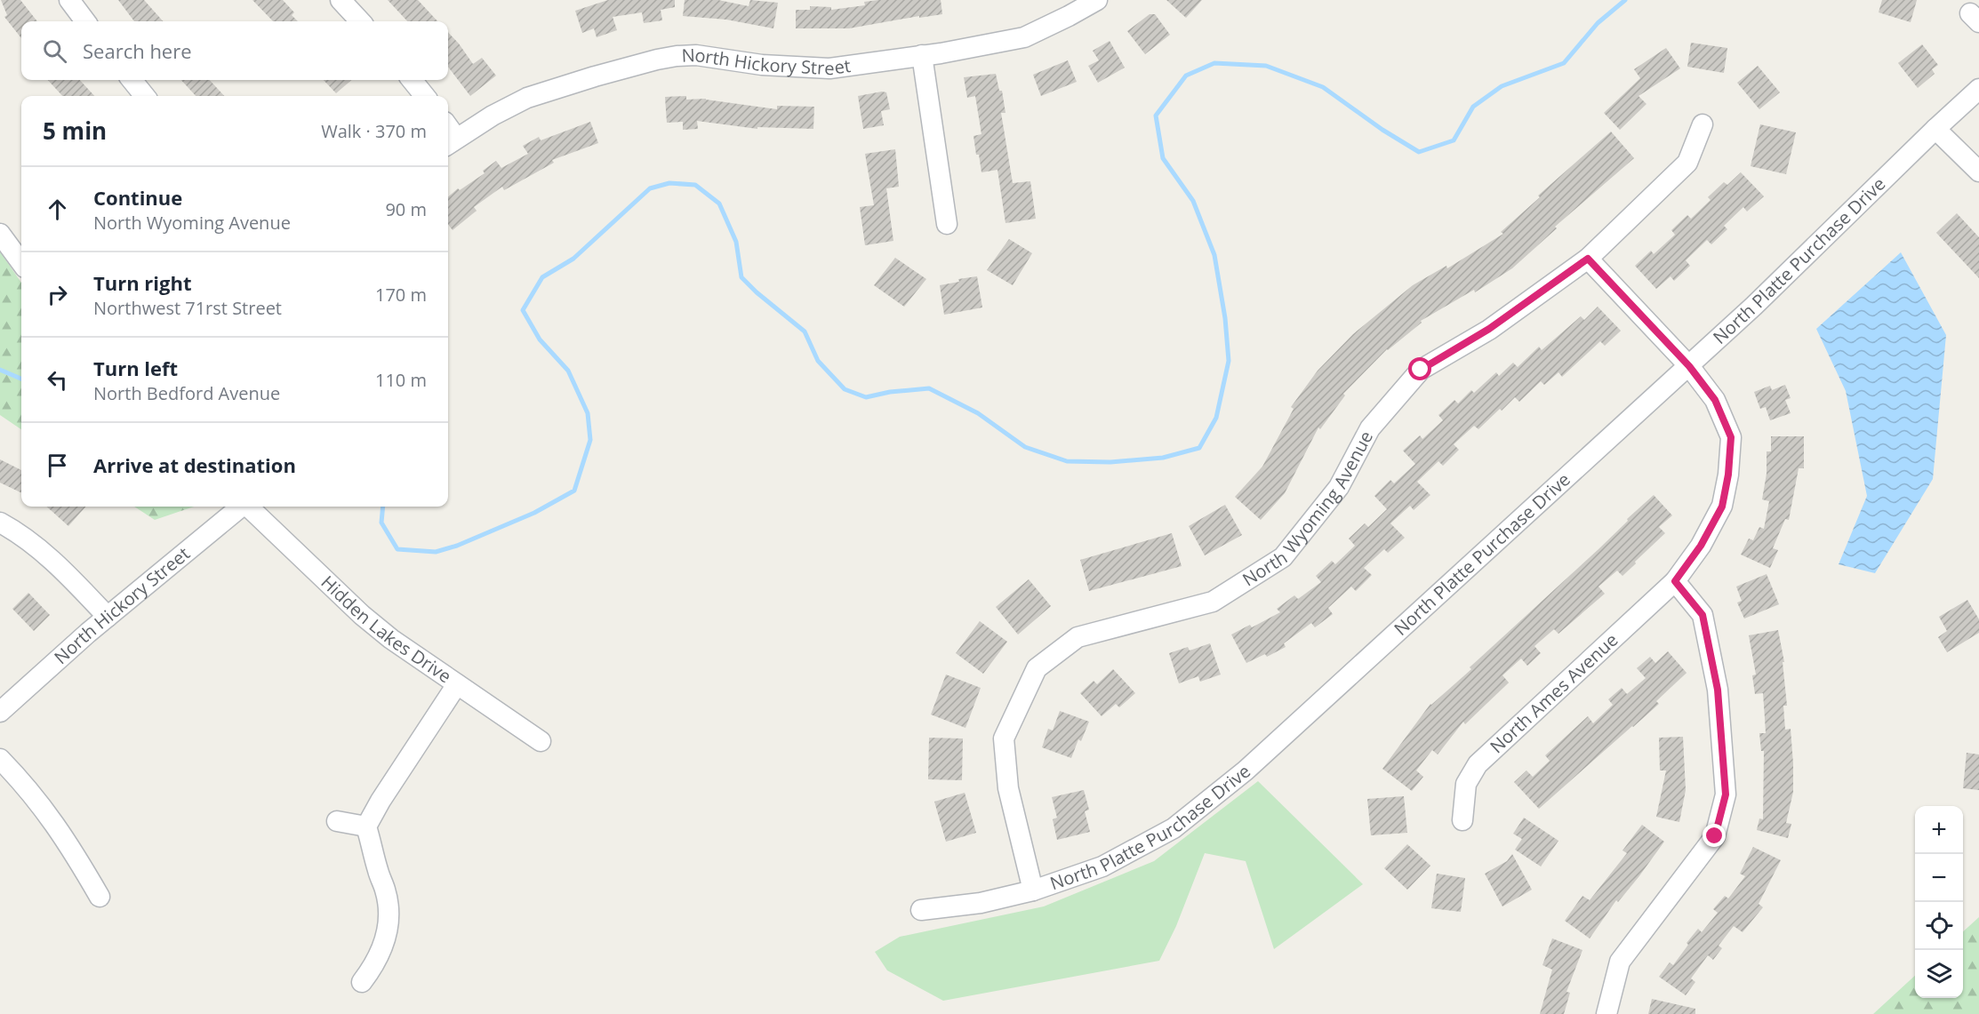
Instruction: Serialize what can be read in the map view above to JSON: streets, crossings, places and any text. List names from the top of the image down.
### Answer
{
  "streets": {
    "street": [
      "North Hickory Street",
      "North Platte Purchase Drive",
      "North Wyoming Avenue",
      "Hidden Lakes Drive",
      "North Ames Avenue"
    ]
  },
  "crossings": [
    ["North Platte Purchase Drive", "North Wyoming Avenue"],
    ["North Platte Purchase Drive", "North Ames Avenue"],
    ["North Wyoming Avenue", "North Ames Avenue"]
  ],
  "page": {
    "search": "Search here",
    "heading": ["5 min", "Walk · 370 m"],
    "list": [
      ["Continue", "North Wyoming Avenue", "90 m"],
      ["Turn right", "Northwest 71rst Street", "170 m"],
      ["Turn left", "North Bedford Avenue", "110 m"],
      "Arrive at destination"
    ],
    "map_buttons": ["+", "−"]
  }
}
